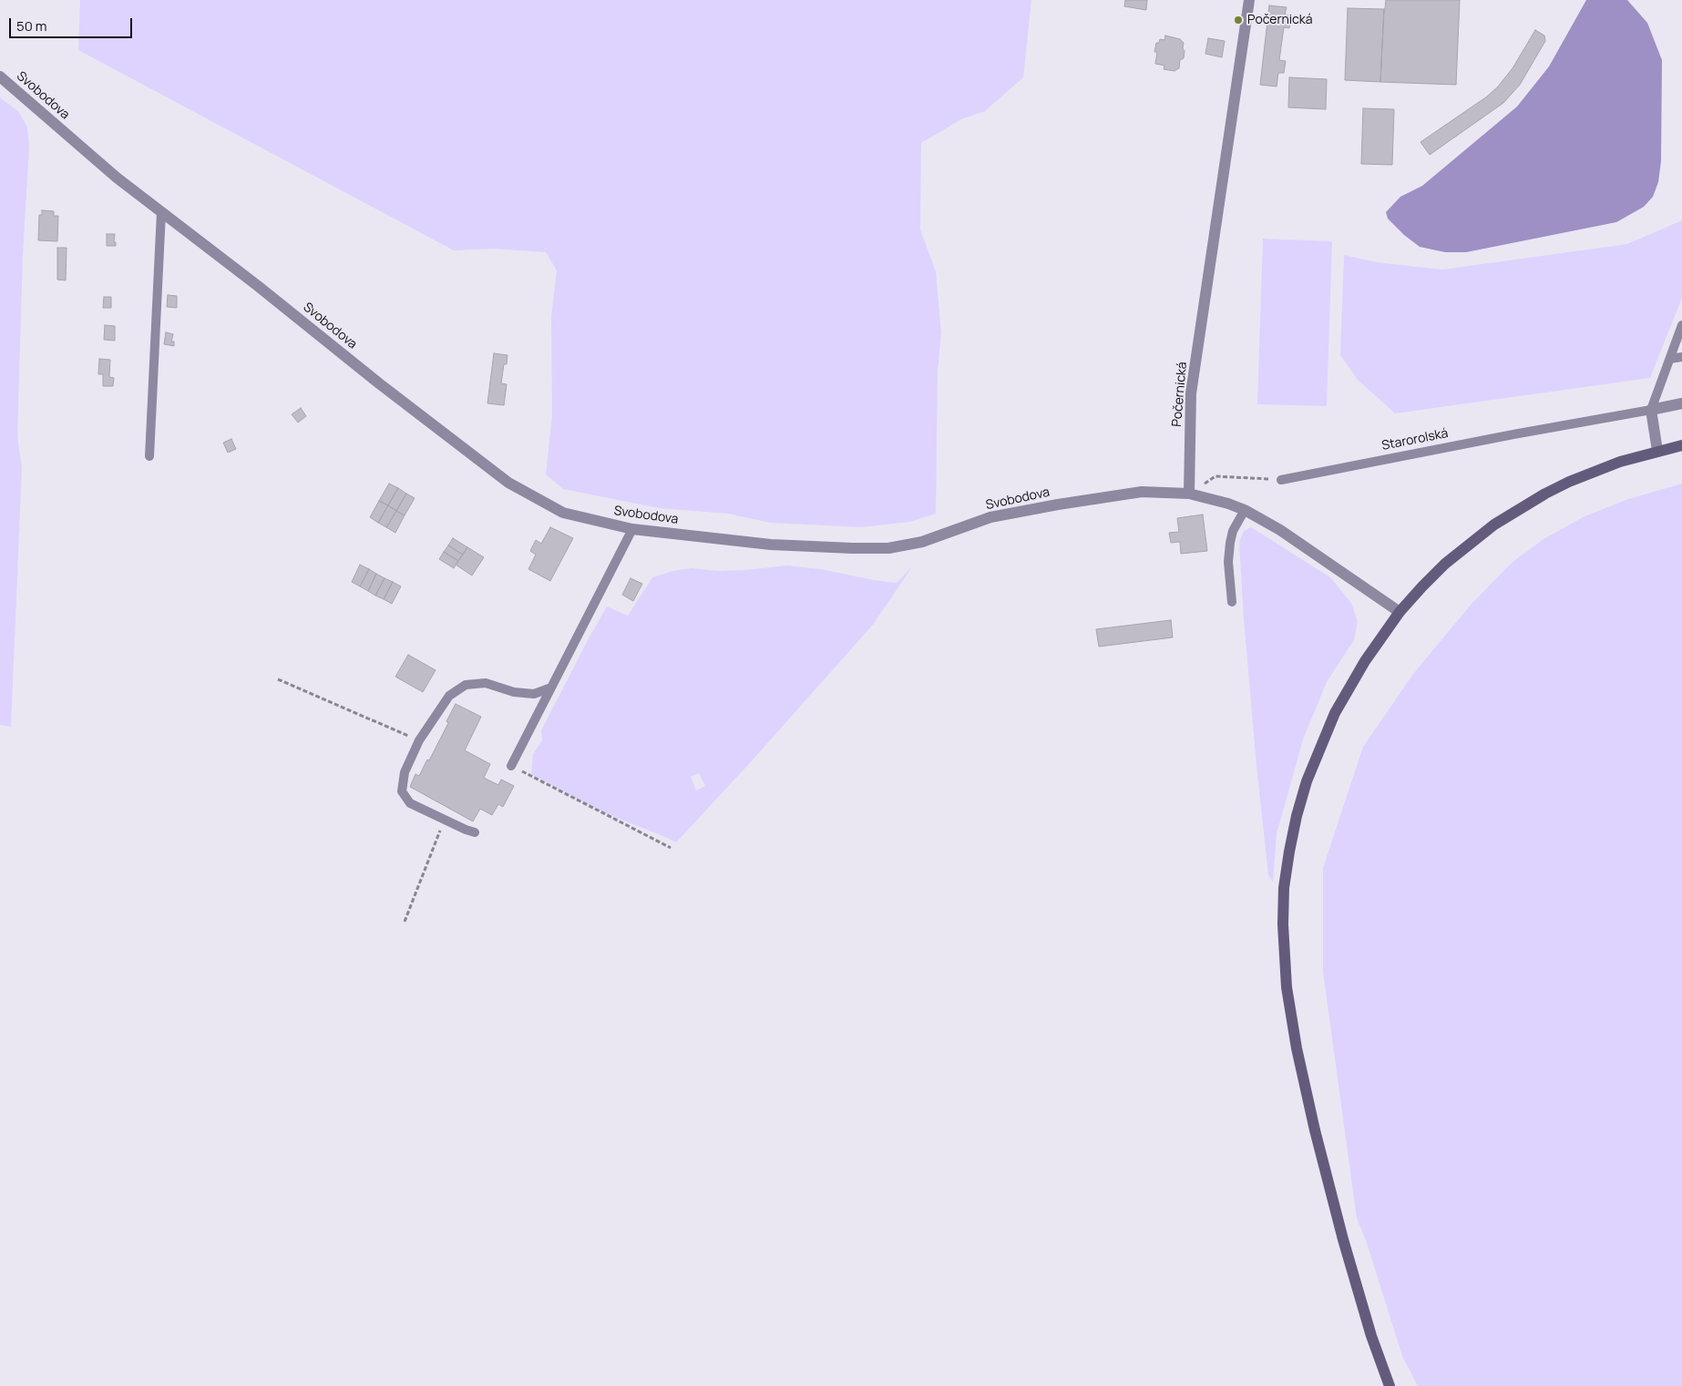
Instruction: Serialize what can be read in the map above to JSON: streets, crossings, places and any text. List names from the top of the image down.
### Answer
{
  "streets": {
    "street": ["Svobodova", "Počernická", "Starorolská"]
  },
  "crossings": [
    ["Svobodova", "Počernická"]
  ],
  "places": ["Počernická"],
  "scale_bar": "50 m"
}
